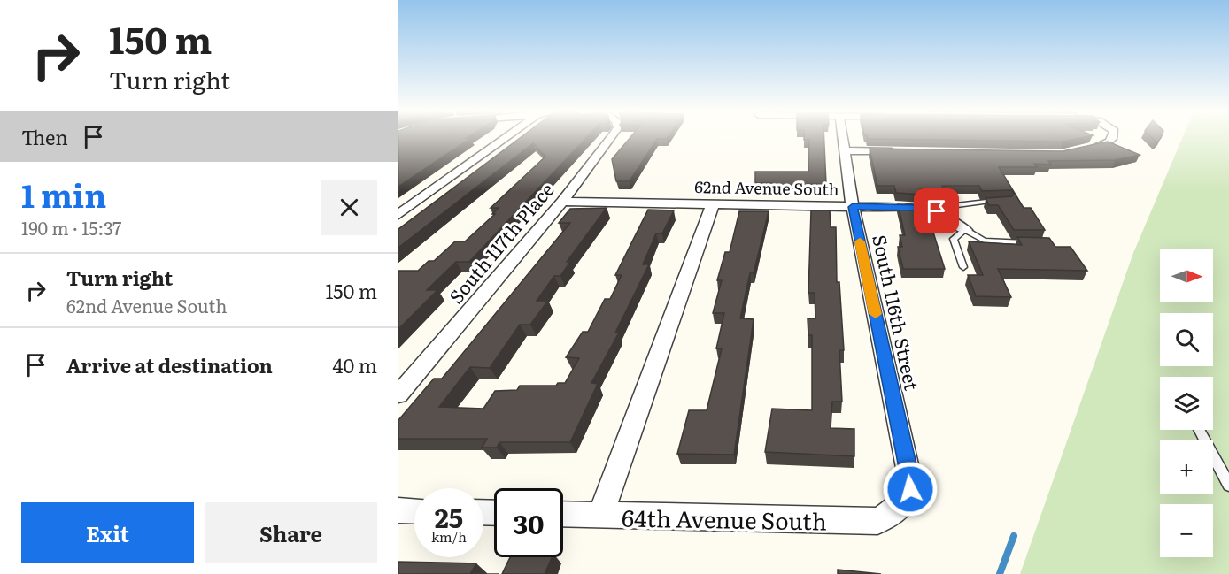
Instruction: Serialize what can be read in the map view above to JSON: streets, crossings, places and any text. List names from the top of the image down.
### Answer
{
  "streets": {
    "street": [
      "62nd Avenue South",
      "South 117th Place",
      "South 116th Street",
      "64th Avenue South"
    ]
  },
  "crossings": [
    ["62nd Avenue South", "South 117th Place"],
    ["62nd Avenue South", "South 116th Street"],
    ["South 116th Street", "64th Avenue South"]
  ],
  "north": "right",
  "page": {
    "turn": ["150 m", "Turn right"],
    "then": "Then",
    "heading": ["1 min", "190 m · 15:37"],
    "map_buttons": ["+", "−"],
    "list": [
      {
        "name": "Turn right",
        "note": "62nd Avenue South",
        "value": "150 m"
      },
      {
        "name": "Arrive at destination",
        "value": "40 m"
      }
    ],
    "speed": "25 km/h",
    "limit": "30",
    "buttons": ["Exit", "Share"]
  }
}
